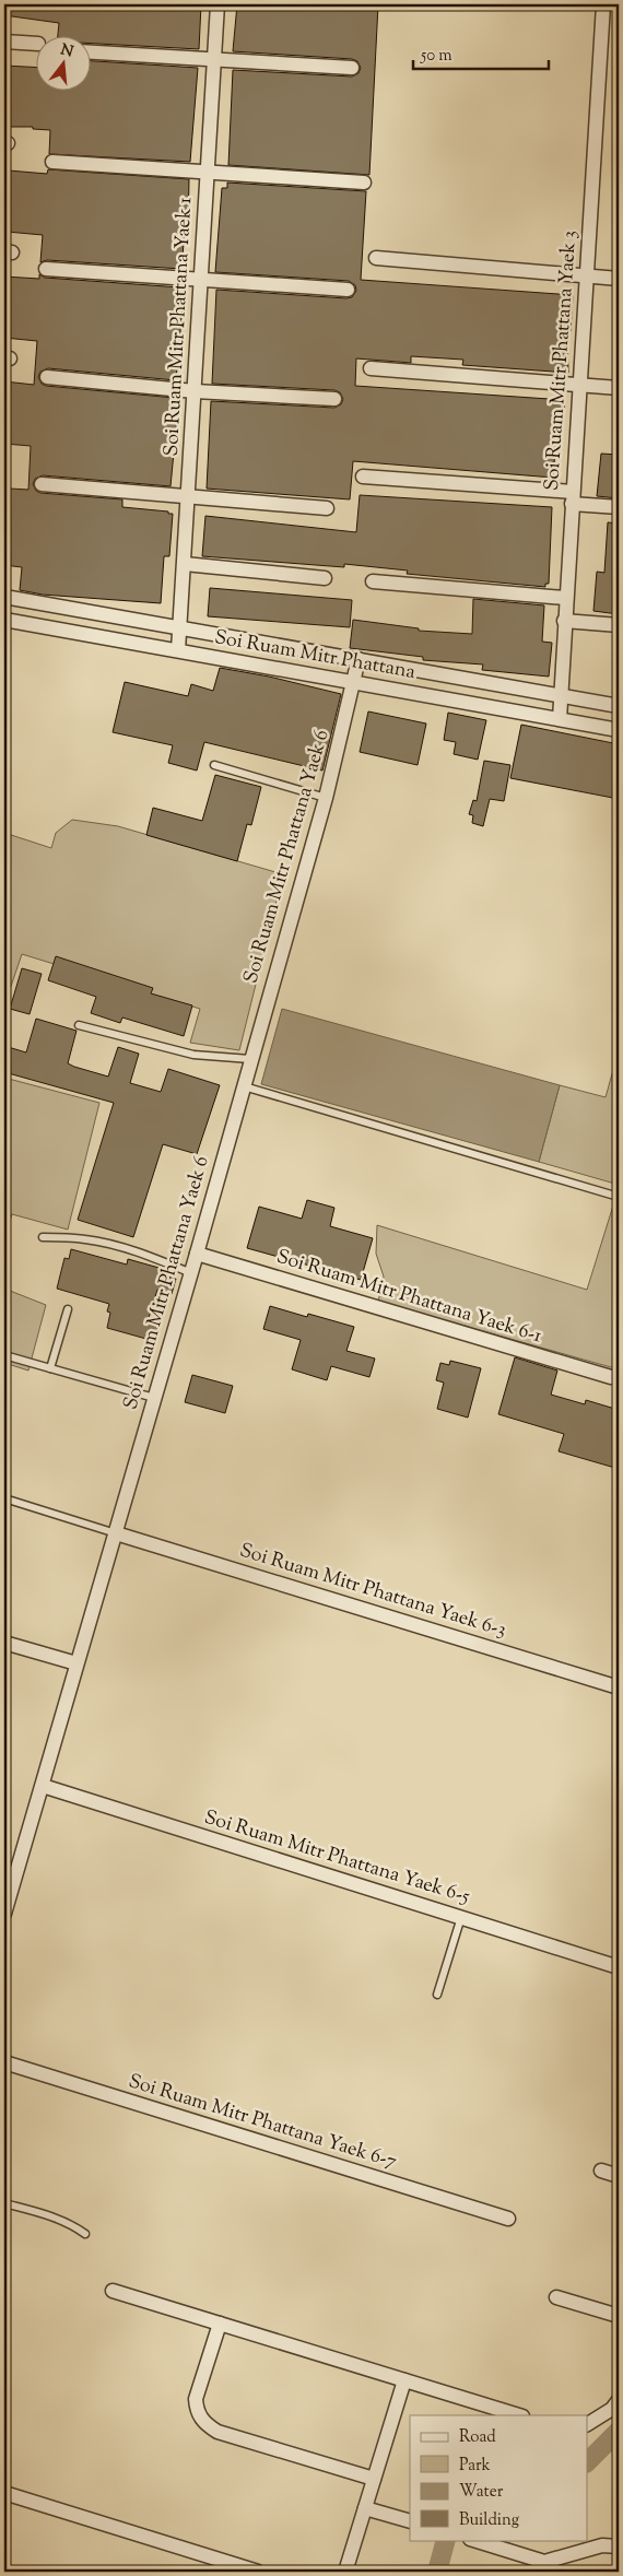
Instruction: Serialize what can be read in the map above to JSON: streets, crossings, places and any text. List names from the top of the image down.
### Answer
{
  "streets": {
    "street": [
      "Soi Ruam Mitr Phattana Yaek 1",
      "Soi Ruam Mitr Phattana Yaek 3",
      "Soi Ruam Mitr Phattana",
      "Soi Ruam Mitr Phattana Yaek 6",
      "Soi Ruam Mitr Phattana Yaek 6-1",
      "Soi Ruam Mitr Phattana Yaek 6-3",
      "Soi Ruam Mitr Phattana Yaek 6-5",
      "Soi Ruam Mitr Phattana Yaek 6-7"
    ]
  },
  "crossings": [
    ["Soi Ruam Mitr Phattana Yaek 1", "Soi Ruam Mitr Phattana"],
    ["Soi Ruam Mitr Phattana Yaek 3", "Soi Ruam Mitr Phattana"],
    ["Soi Ruam Mitr Phattana", "Soi Ruam Mitr Phattana Yaek 6"],
    ["Soi Ruam Mitr Phattana Yaek 6", "Soi Ruam Mitr Phattana Yaek 6-1"],
    ["Soi Ruam Mitr Phattana Yaek 6", "Soi Ruam Mitr Phattana Yaek 6-3"],
    ["Soi Ruam Mitr Phattana Yaek 6", "Soi Ruam Mitr Phattana Yaek 6-5"]
  ],
  "legend": [
    "Road",
    "Park",
    "Water",
    "Building"
  ],
  "scale_bar": "50 m",
  "north": "top"
}
